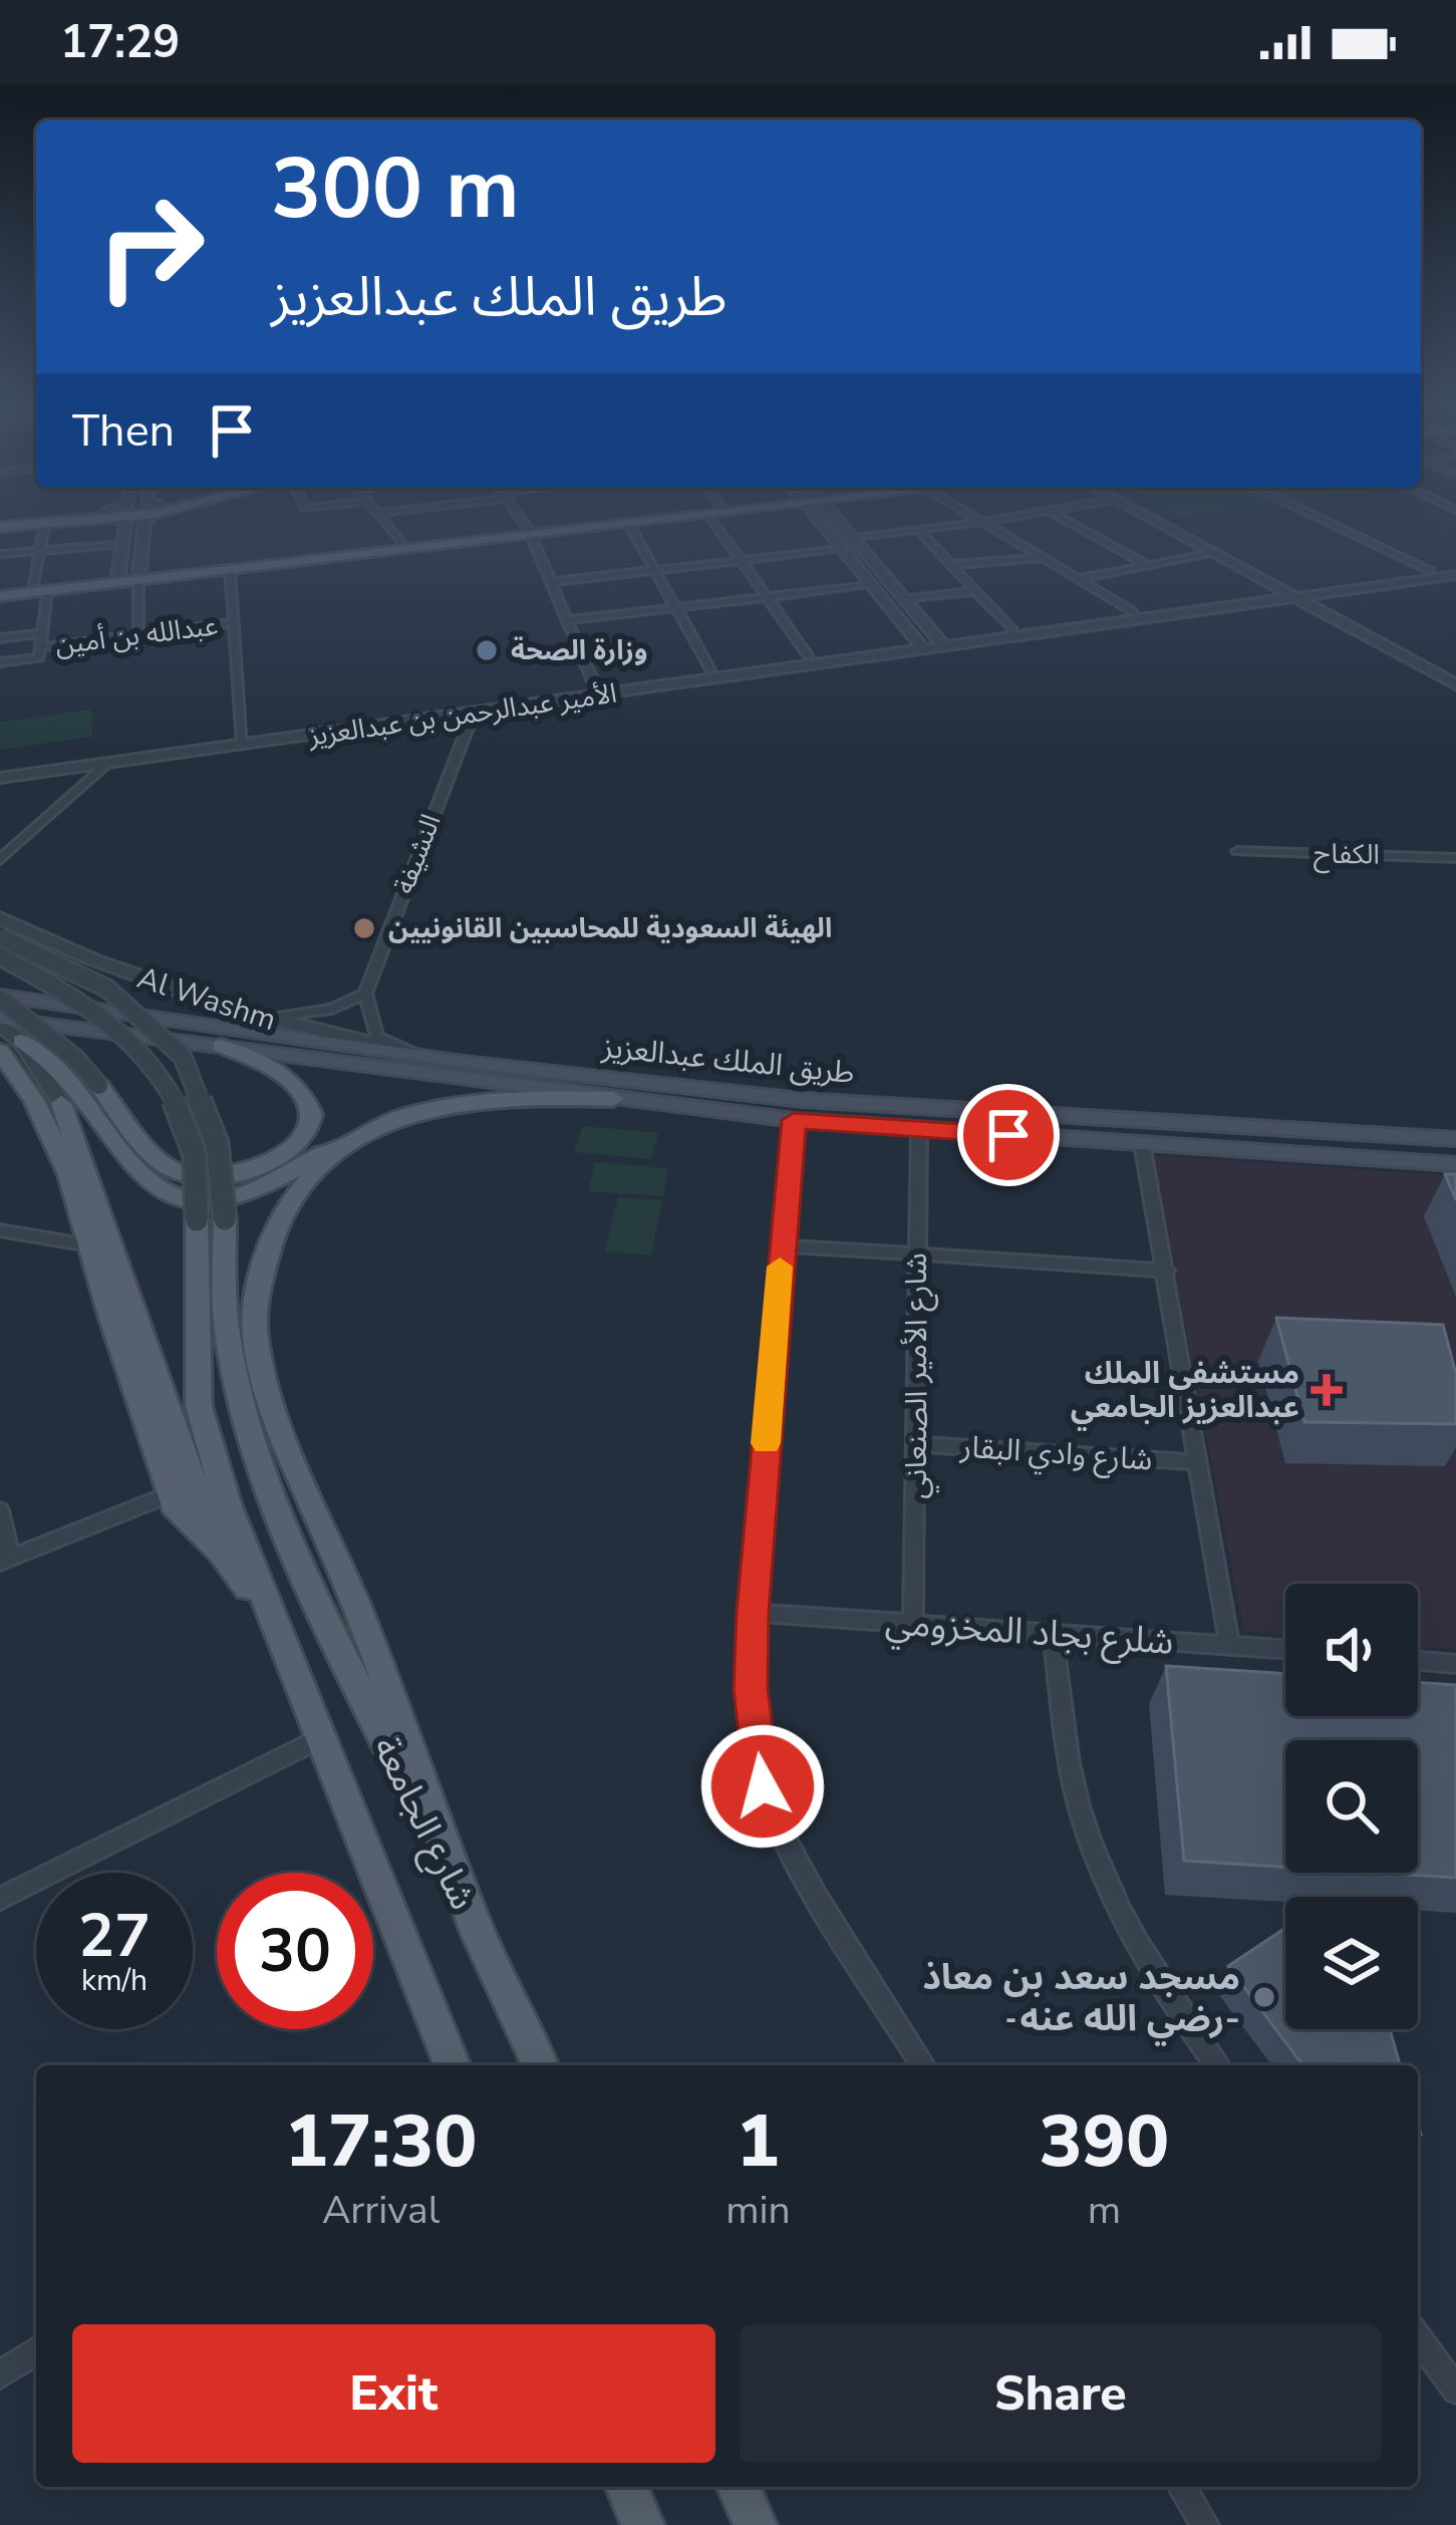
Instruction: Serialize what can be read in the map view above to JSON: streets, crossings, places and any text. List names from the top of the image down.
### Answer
{
  "streets": {
    "main road": ["طريق الملك عبدالعزيز", "شارع الجامعة"],
    "street": [
      "عبدالله بن أمين",
      "الأمير عبدالرحمن بن عبدالعزيز",
      "النشيفة",
      "الكفاح",
      "Al Washm",
      "شارع الأمير الصنعاني",
      "شارع وادي البقار",
      "شلرع بجاد المخزومي"
    ]
  },
  "crossings": [
    ["الأمير عبدالرحمن بن عبدالعزيز", "النشيفة"],
    ["Al Washm", "طريق الملك عبدالعزيز"],
    ["طريق الملك عبدالعزيز", "شارع الأمير الصنعاني"],
    ["شارع الأمير الصنعاني", "شارع وادي البقار"],
    ["شارع الأمير الصنعاني", "شلرع بجاد المخزومي"]
  ],
  "places": {
    "other": ["وزارة الصحة", "الهيئة السعودية للمحاسبين القانونيين", "مسجد سعد بن معاذ -رضي الله عنه-"],
    "health": ["مستشفى الملك عبدالعزيز الجامعي"]
  },
  "page": {
    "status": "17:29",
    "turn": ["300 m", "طريق الملك عبدالعزيز"],
    "then": "Then",
    "speed": "27 km/h",
    "limit": "30",
    "eta": [
      "17:30",
      "Arrival",
      "1",
      "min",
      "390",
      "m"
    ],
    "buttons": ["Exit", "Share"]
  }
}
